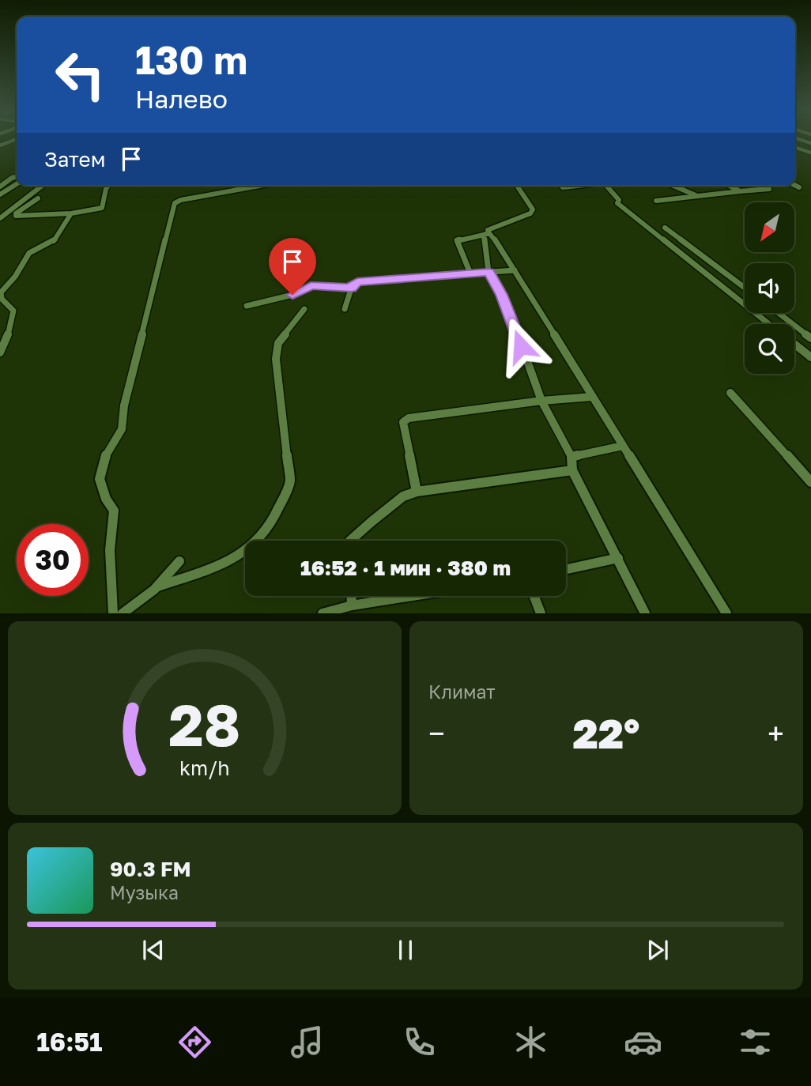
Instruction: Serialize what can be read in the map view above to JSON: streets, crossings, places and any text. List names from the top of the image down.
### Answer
{
  "north": "bottom left",
  "page": {
    "turn": ["130 m", "Налево"],
    "then": "Затем",
    "limit": "30",
    "trip": "16:52 · 1 мин · 380 m",
    "tile": "Климат",
    "heat": ["−", "22°", "+"],
    "song": ["90.3 FM", "Музыка"],
    "tabs": "16:51",
    "gauge": ["28", "km/h"]
  }
}
